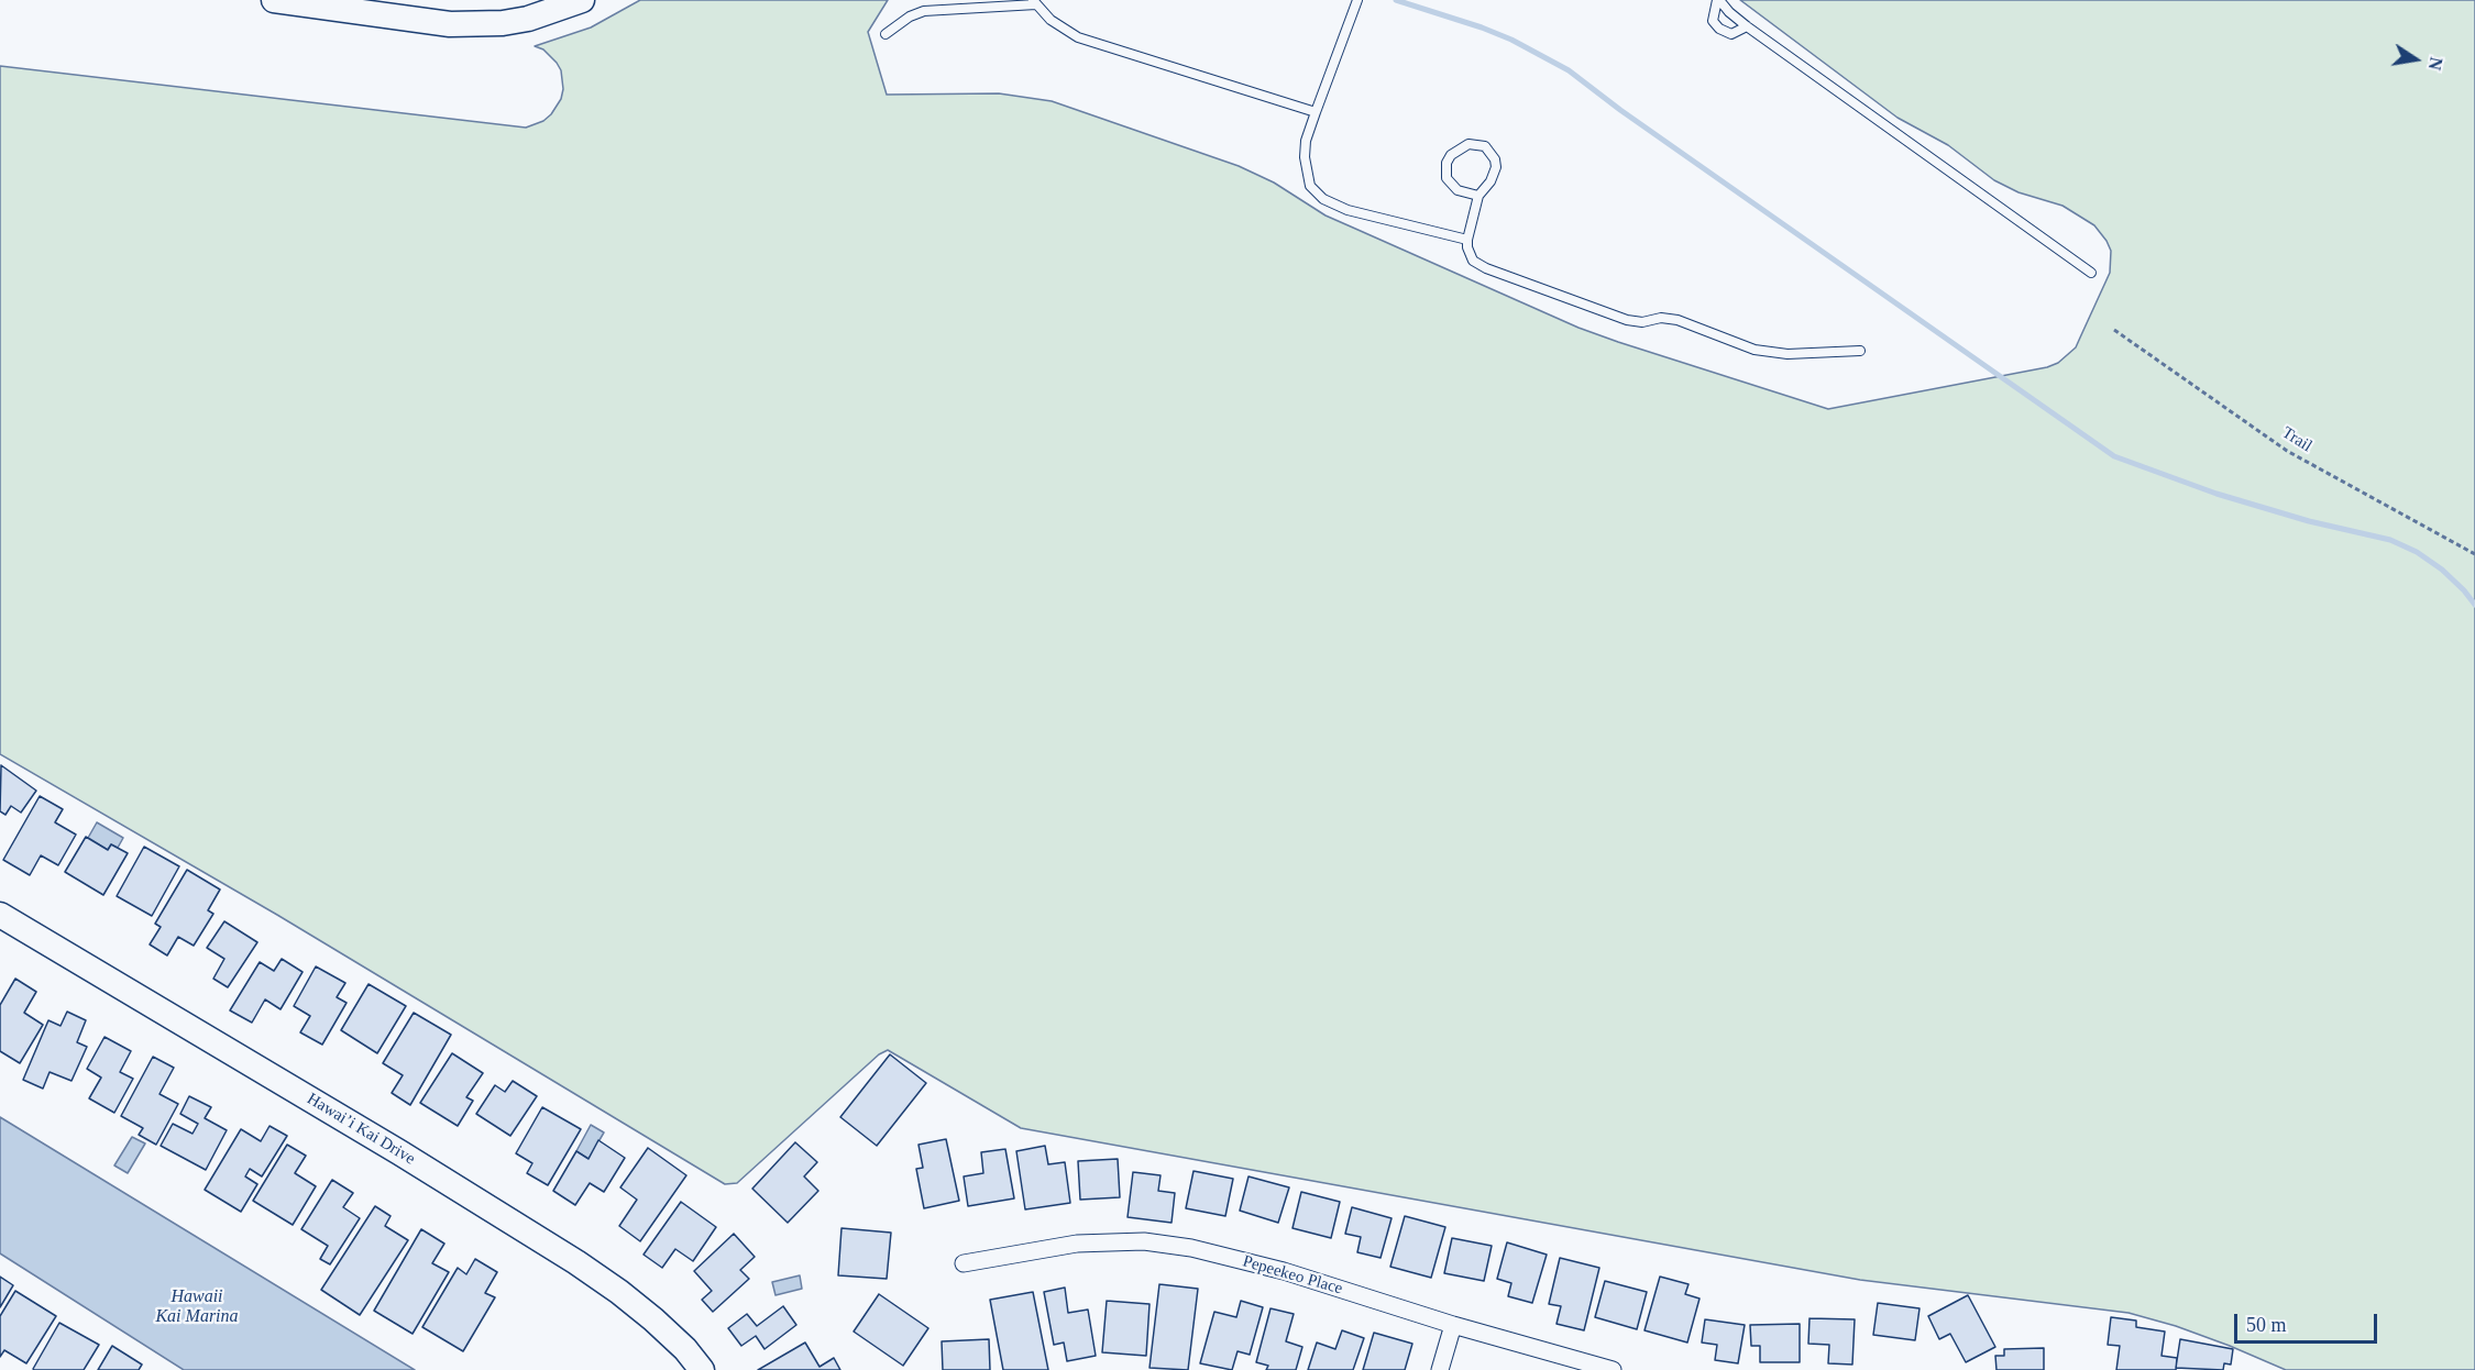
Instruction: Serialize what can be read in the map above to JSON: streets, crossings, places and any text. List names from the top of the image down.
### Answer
{
  "streets": {
    "main road": ["Hawai’i Kai Drive"],
    "street": ["Pepeekeo Place"],
    "path": ["Trail"]
  },
  "water": ["Hawaii Kai Marina"],
  "scale_bar": "50 m",
  "north": "right"
}
